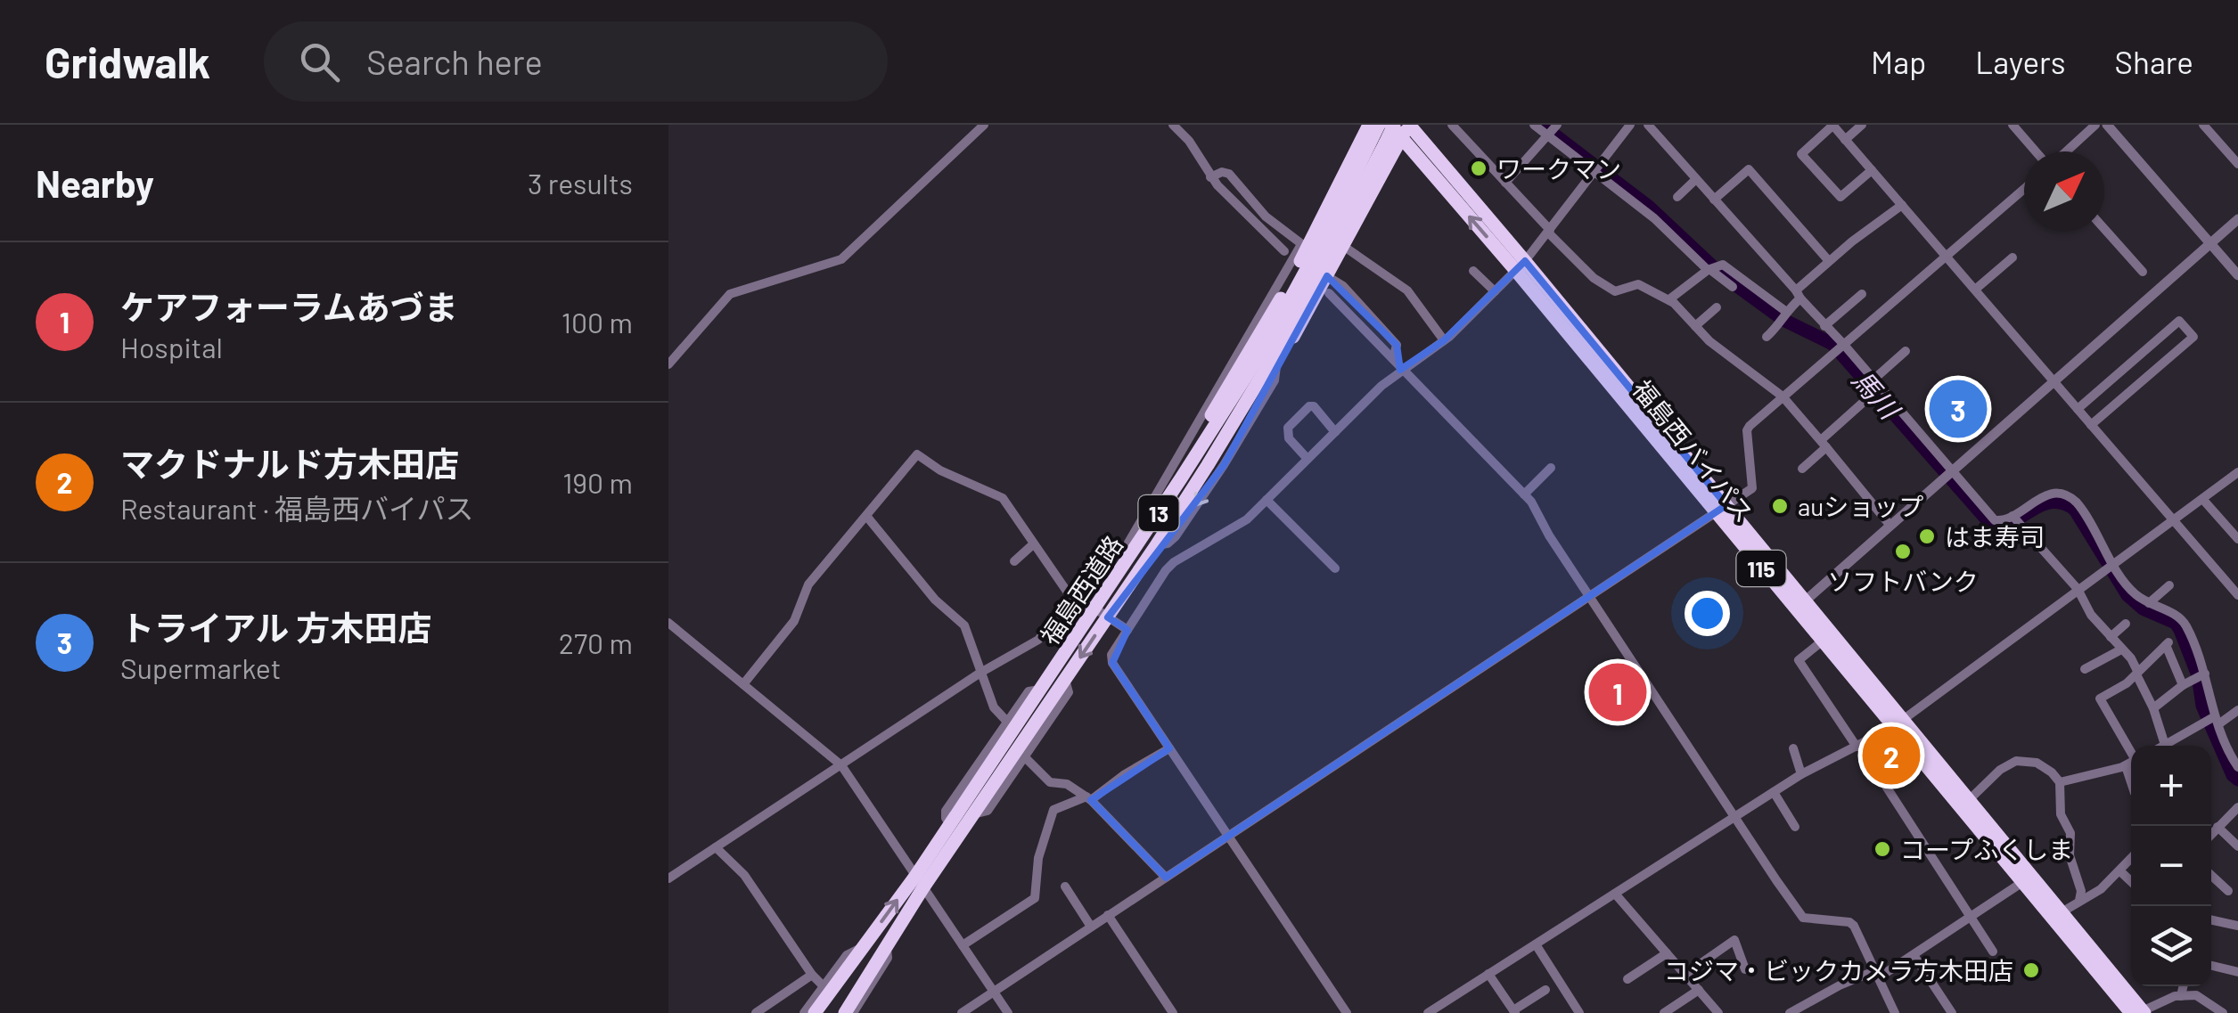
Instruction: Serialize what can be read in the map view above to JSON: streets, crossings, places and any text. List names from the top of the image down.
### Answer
{
  "streets": {
    "highway": [
      "福島西バイパス",
      "13",
      "115",
      "福島西道路"
    ]
  },
  "crossings": [
    ["福島西バイパス", "福島西道路"]
  ],
  "water": ["馬川"],
  "places": [
    "ワークマン",
    "auショップ",
    "はま寿司",
    "ソフトバンク",
    "コープふくしま",
    "コジマ・ビックカメラ方木田店"
  ],
  "north": "top right",
  "page": {
    "header": "Gridwalk",
    "search": "Search here",
    "nav": ["Map", "Layers", "Share"],
    "heading": ["Nearby", "3 results"],
    "list": [
      {
        "mark": "1",
        "name": "ケアフォーラムあづま",
        "note": "Hospital",
        "value": "100 m"
      },
      {
        "mark": "2",
        "name": "マクドナルド方木田店",
        "note": "Restaurant · 福島西バイパス",
        "value": "190 m"
      },
      {
        "mark": "3",
        "name": "トライアル 方木田店",
        "note": "Supermarket",
        "value": "270 m"
      }
    ],
    "pins": ["3", "1", "2"],
    "map_buttons": ["+", "−"]
  }
}
